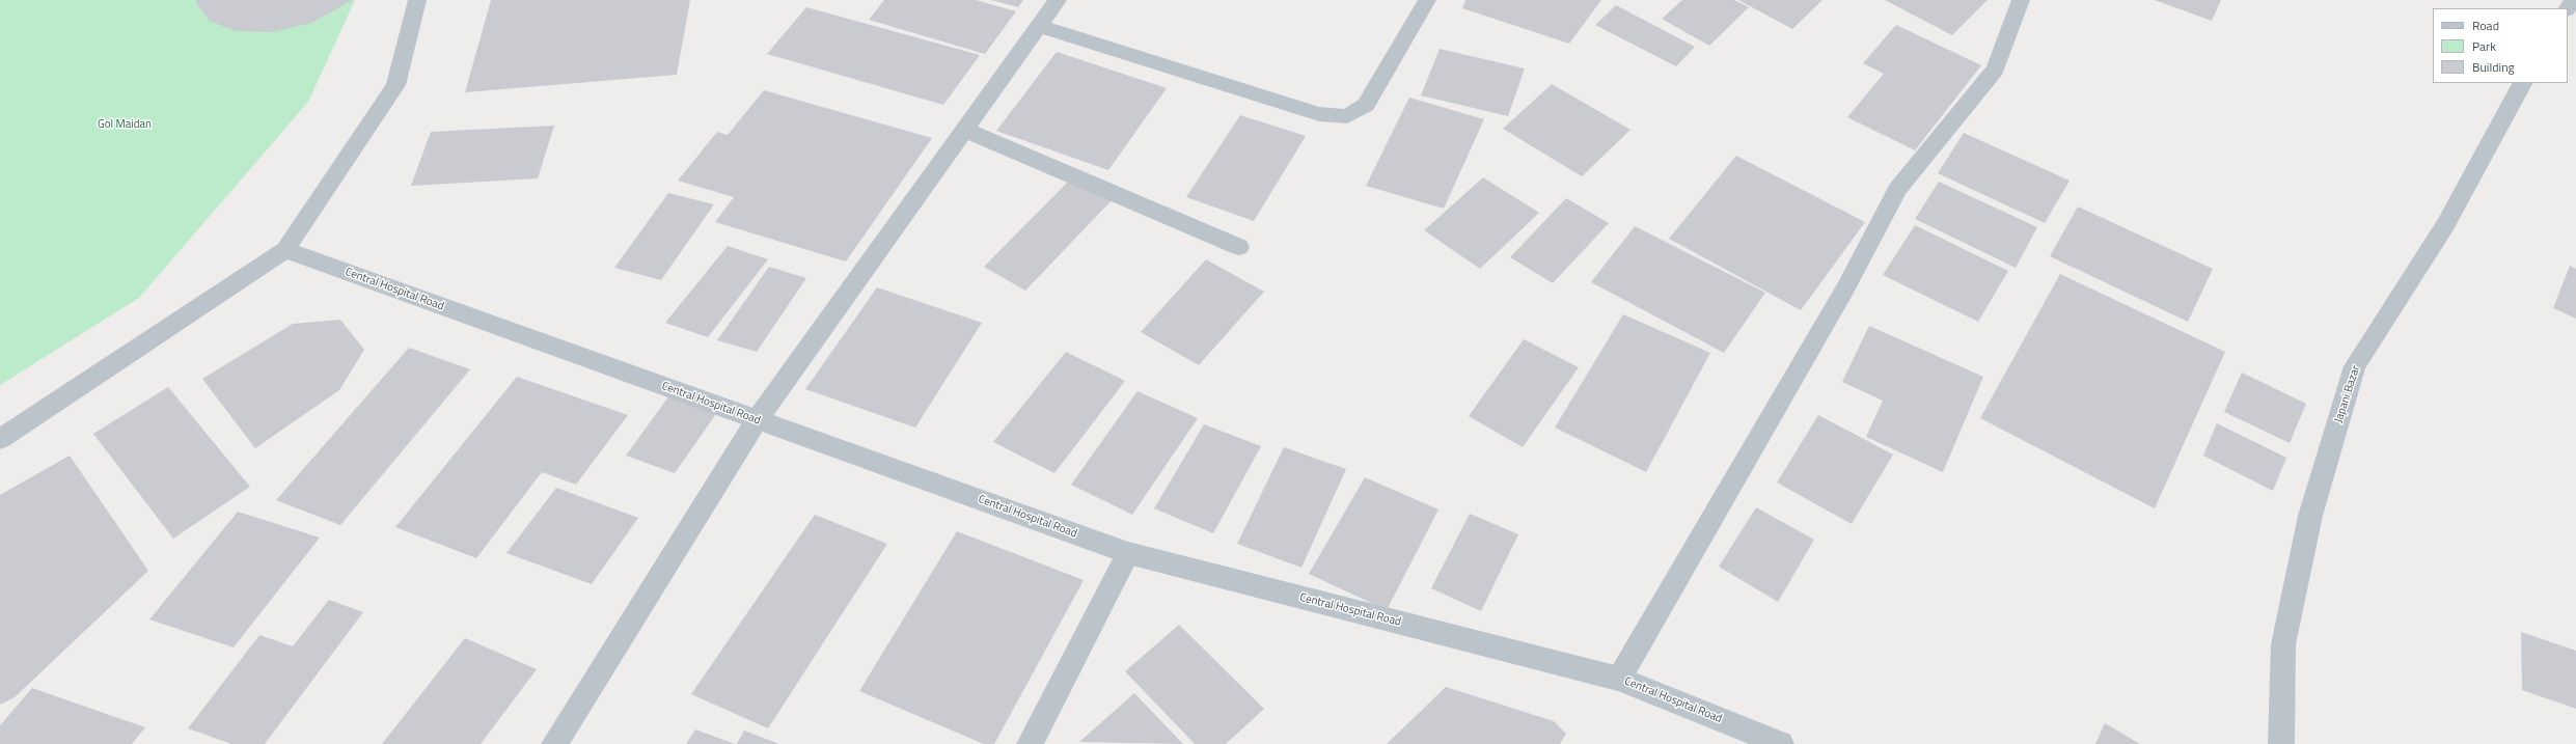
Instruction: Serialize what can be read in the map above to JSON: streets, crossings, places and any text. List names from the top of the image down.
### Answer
{
  "streets": {
    "street": ["Central Hospital Road", "Japani Bazar"]
  },
  "parks": ["Gol Maidan"],
  "legend": ["Road", "Park", "Building"]
}
